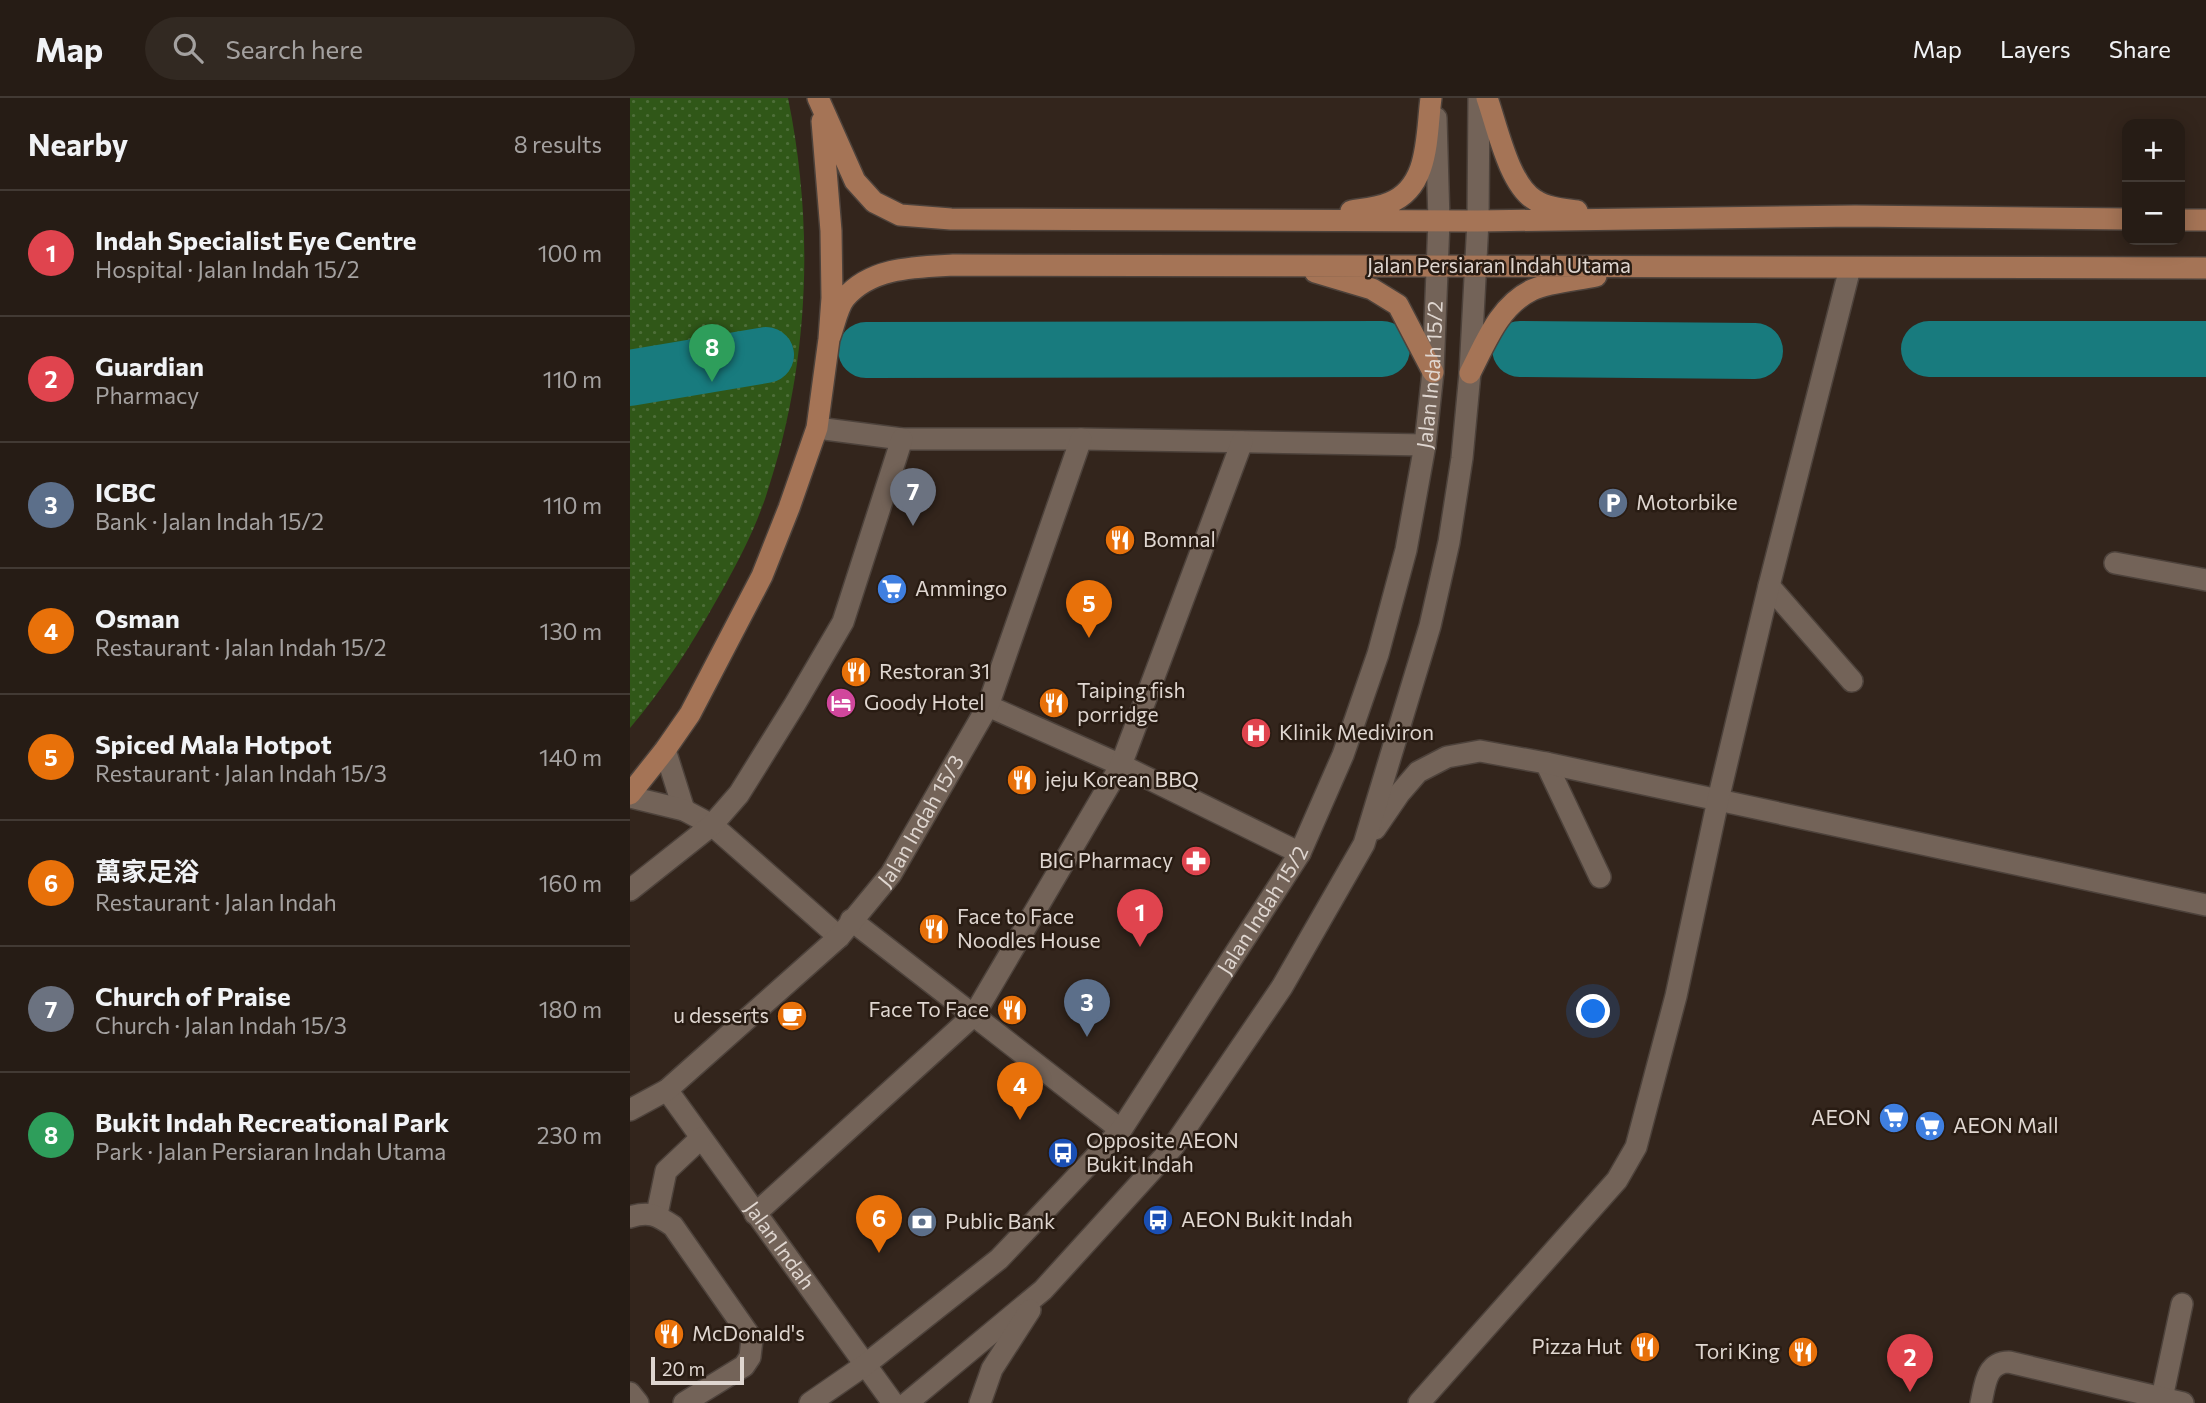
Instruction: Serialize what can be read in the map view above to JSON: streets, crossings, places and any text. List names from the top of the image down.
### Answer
{
  "streets": {
    "main road": ["Jalan Persiaran Indah Utama"],
    "street": ["Jalan Indah 15/2", "Jalan Indah 15/3", "Jalan Indah"]
  },
  "crossings": [
    ["Jalan Persiaran Indah Utama", "Jalan Indah 15/2"],
    ["Jalan Indah 15/2", "Jalan Indah"],
    ["Jalan Indah 15/3", "Jalan Indah"]
  ],
  "places": {
    "parking": ["Motorbike"],
    "restaurant": [
      "Bomnal",
      "Restoran 31",
      "Taiping fish porridge",
      "jeju Korean BBQ",
      "Face to Face Noodles House",
      "Face To Face",
      "McDonald's",
      "Pizza Hut",
      "Tori King"
    ],
    "supermarket": ["Ammingo", "AEON", "AEON Mall"],
    "hotel": ["Goody Hotel"],
    "hospital": ["Klinik Mediviron"],
    "pharmacy": ["BIG Pharmacy"],
    "cafe": ["u desserts"],
    "bus stop": ["Opposite AEON Bukit Indah", "AEON Bukit Indah"],
    "bank": ["Public Bank"]
  },
  "scale_bar": "20 m",
  "page": {
    "header": "Map",
    "search": "Search here",
    "nav": ["Map", "Layers", "Share"],
    "heading": ["Nearby", "8 results"],
    "map_buttons": ["+", "−"],
    "list": [
      {
        "mark": "1",
        "name": "Indah Specialist Eye Centre",
        "note": "Hospital · Jalan Indah 15/2",
        "value": "100 m"
      },
      {
        "mark": "2",
        "name": "Guardian",
        "note": "Pharmacy",
        "value": "110 m"
      },
      {
        "mark": "3",
        "name": "ICBC",
        "note": "Bank · Jalan Indah 15/2",
        "value": "110 m"
      },
      {
        "mark": "4",
        "name": "Osman",
        "note": "Restaurant · Jalan Indah 15/2",
        "value": "130 m"
      },
      {
        "mark": "5",
        "name": "Spiced Mala Hotpot",
        "note": "Restaurant · Jalan Indah 15/3",
        "value": "140 m"
      },
      {
        "mark": "6",
        "name": "萬家足浴",
        "note": "Restaurant · Jalan Indah",
        "value": "160 m"
      },
      {
        "mark": "7",
        "name": "Church of Praise",
        "note": "Church · Jalan Indah 15/3",
        "value": "180 m"
      },
      {
        "mark": "8",
        "name": "Bukit Indah Recreational Park",
        "note": "Park · Jalan Persiaran Indah Utama",
        "value": "230 m"
      }
    ],
    "pins": [
      "8",
      "7",
      "5",
      "1",
      "3",
      "4",
      "6",
      "2"
    ],
    "scale": "20 m"
  }
}
